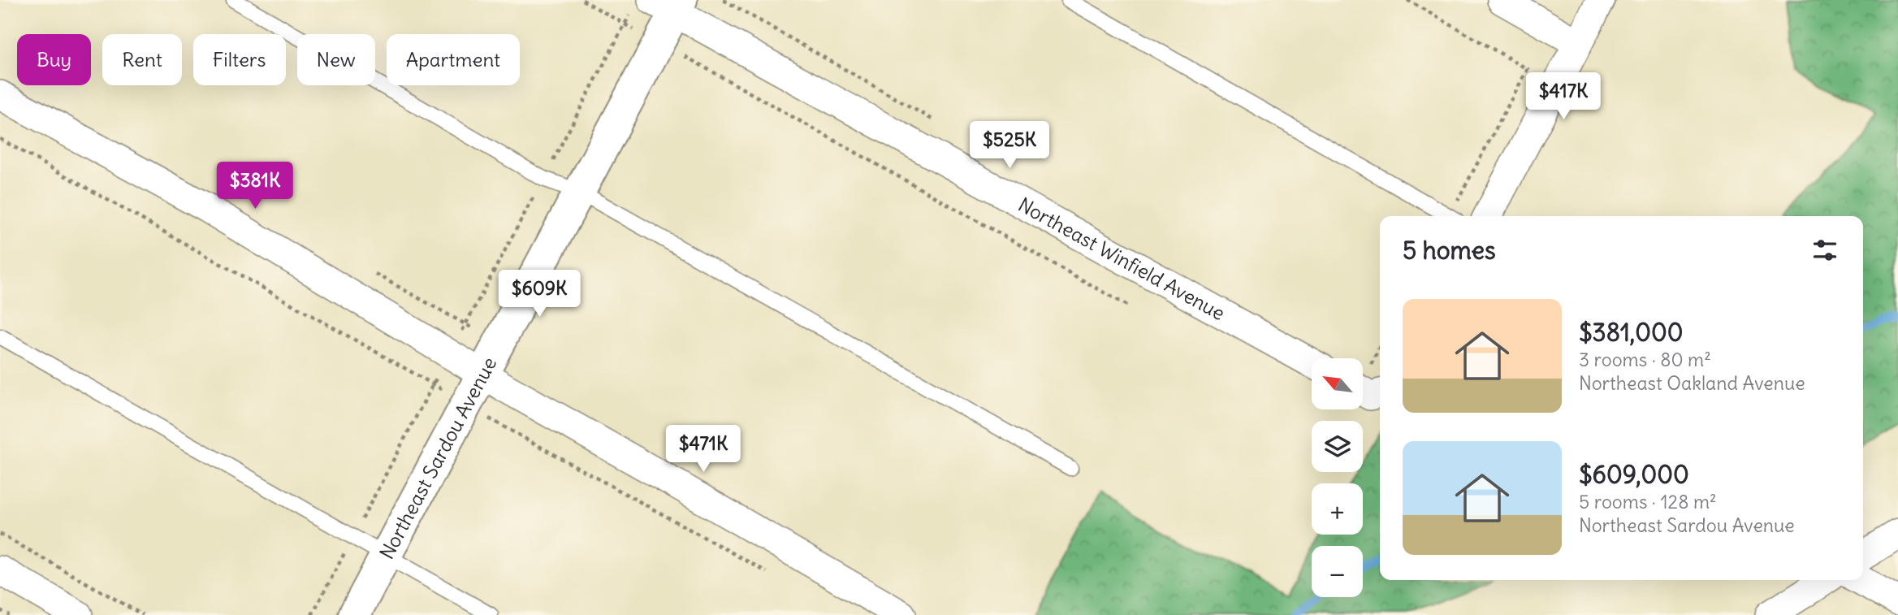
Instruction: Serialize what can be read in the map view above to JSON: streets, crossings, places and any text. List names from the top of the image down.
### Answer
{
  "streets": {
    "main road": ["Northeast Sardou Avenue"],
    "street": ["Northeast Winfield Avenue"]
  },
  "crossings": [
    ["Northeast Winfield Avenue", "Northeast Sardou Avenue"]
  ],
  "north": "top left",
  "page": {
    "chip": [
      "Buy",
      "Rent",
      "Filters",
      "New",
      "Apartment"
    ],
    "price": [
      "$417K",
      "$525K",
      "$381K",
      "$609K",
      "$471K"
    ],
    "heading": "5 homes",
    "list": [
      {
        "name": "$381,000",
        "note": "3 rooms · 80 m² · Northeast Oakland Avenue"
      },
      {
        "name": "$609,000",
        "note": "5 rooms · 128 m² · Northeast Sardou Avenue"
      }
    ],
    "map_buttons": ["+", "−"]
  }
}
